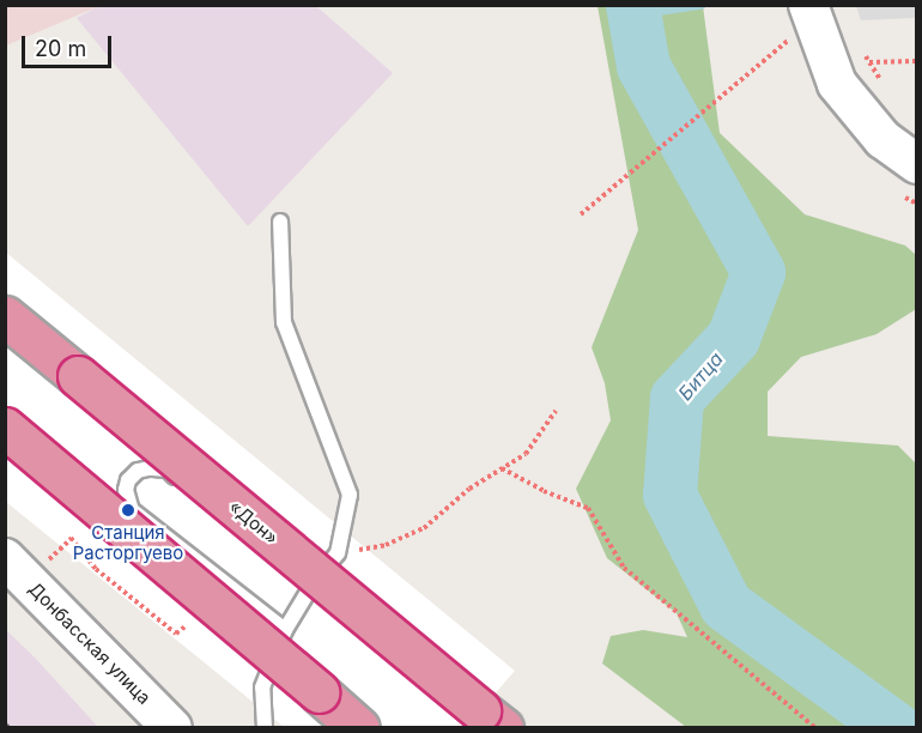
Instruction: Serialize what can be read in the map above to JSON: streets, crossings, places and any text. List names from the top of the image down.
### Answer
{
  "streets": {
    "highway": ["«Дон»"],
    "street": ["Донбасская улица"]
  },
  "water": ["Битца"],
  "places": ["Станция Расторгуево"],
  "scale_bar": "20 m"
}
